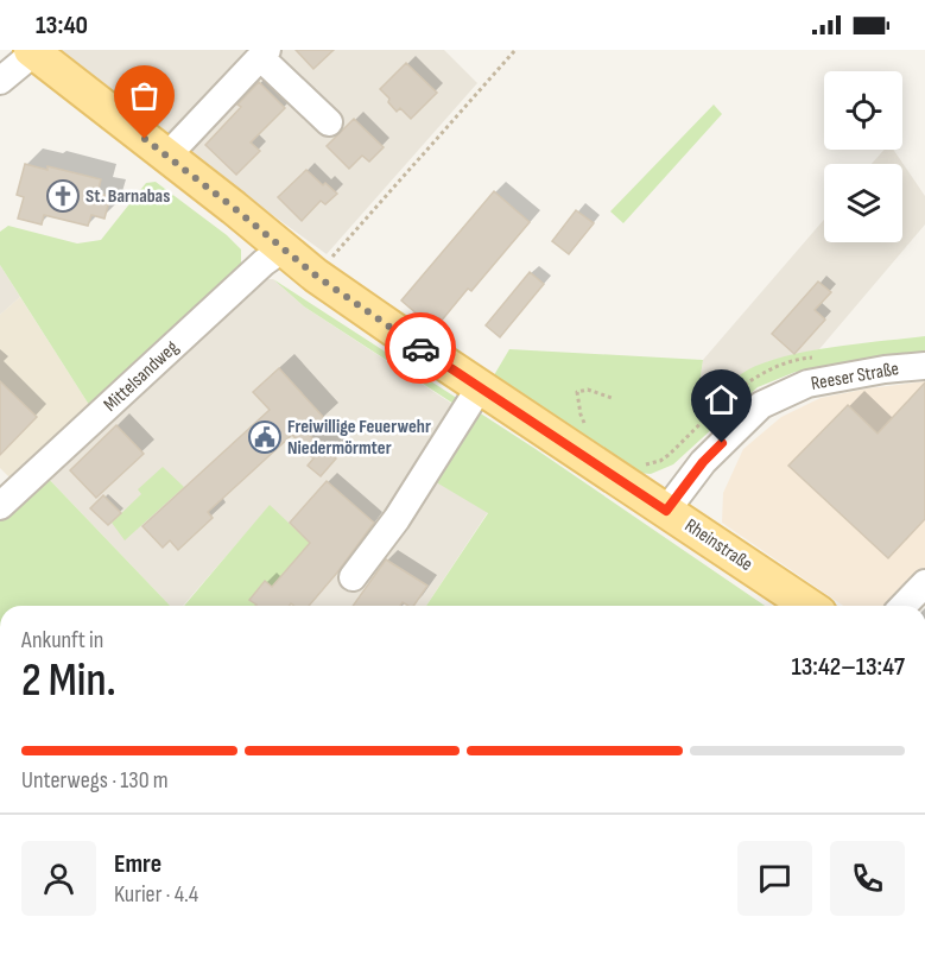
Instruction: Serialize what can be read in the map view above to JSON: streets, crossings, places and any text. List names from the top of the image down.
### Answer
{
  "streets": {
    "main road": ["Rheinstraße"],
    "street": ["Mittelsandweg", "Reeser Straße"]
  },
  "crossings": [
    ["Mittelsandweg", "Rheinstraße"],
    ["Reeser Straße", "Rheinstraße"]
  ],
  "places": {
    "church": ["St. Barnabas"],
    "public building": ["Freiwillige Feuerwehr Niedermörmter"]
  },
  "page": {
    "status": "13:40",
    "heading": ["2 Min.", "Ankunft in", "13:42–13:47"],
    "panel": ["Emre", "Kurier · 4.4"],
    "bar": "Unterwegs · 130 m"
  }
}
